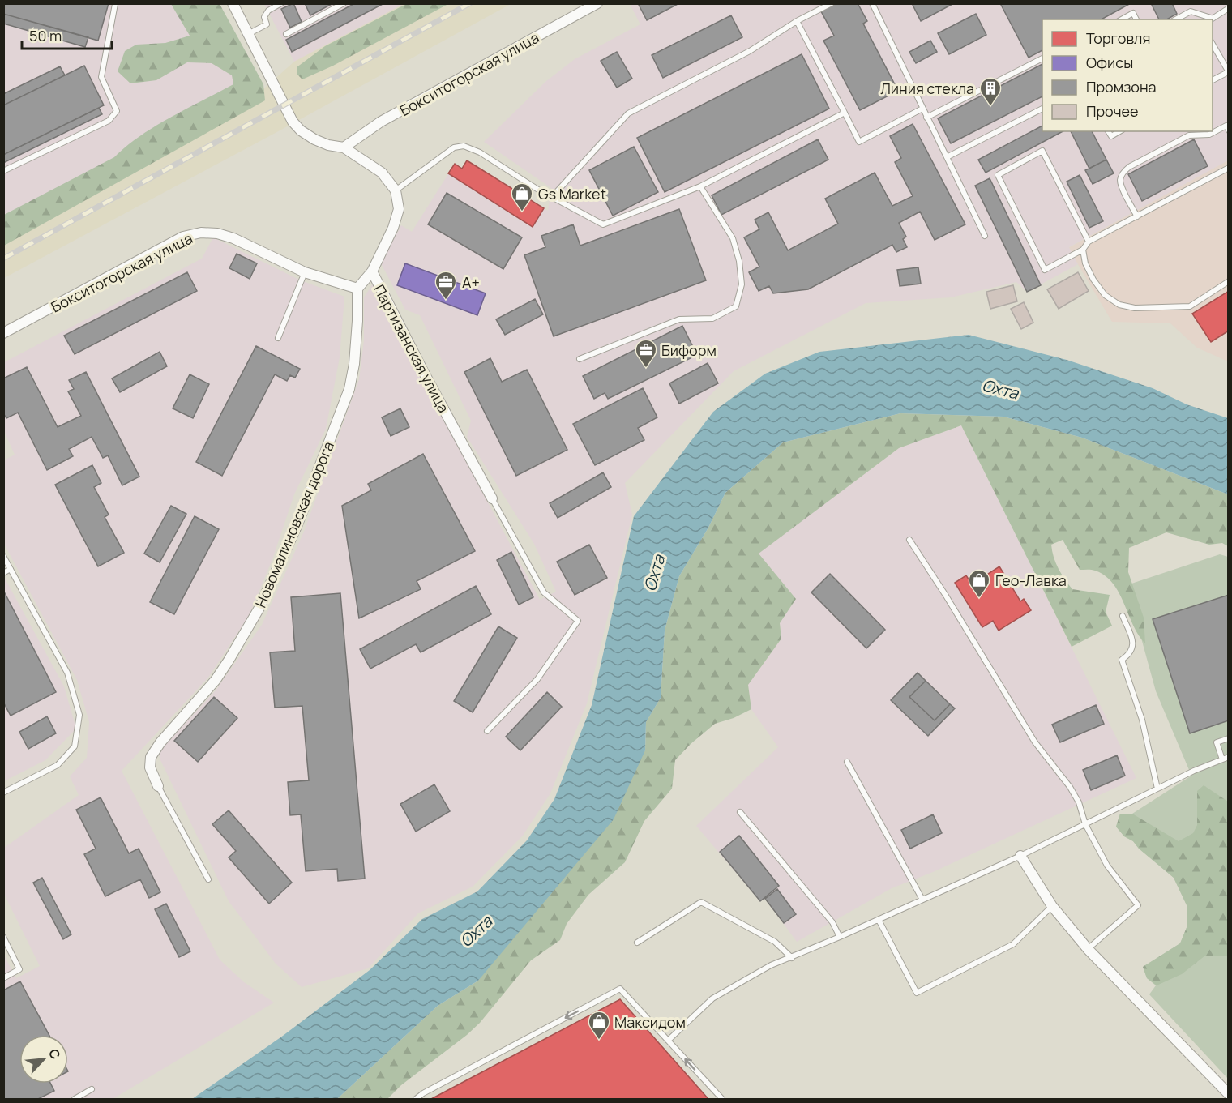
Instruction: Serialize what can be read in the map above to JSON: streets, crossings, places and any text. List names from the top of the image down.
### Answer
{
  "streets": {
    "street": ["Бокситогорская улица", "Партизанская улица", "Новомалиновская дорога"]
  },
  "crossings": [
    ["Бокситогорская улица", "Новомалиновская дорога"]
  ],
  "water": ["Охта"],
  "places": {
    "building": ["Линия стекла"],
    "shop": ["Gs Market", "Гео-Лавка", "Максидом"],
    "office": ["А+", "Биформ"]
  },
  "legend": [
    "Торговля",
    "Офисы",
    "Промзона",
    "Прочее"
  ],
  "scale_bar": "50 m",
  "north": "top right"
}
